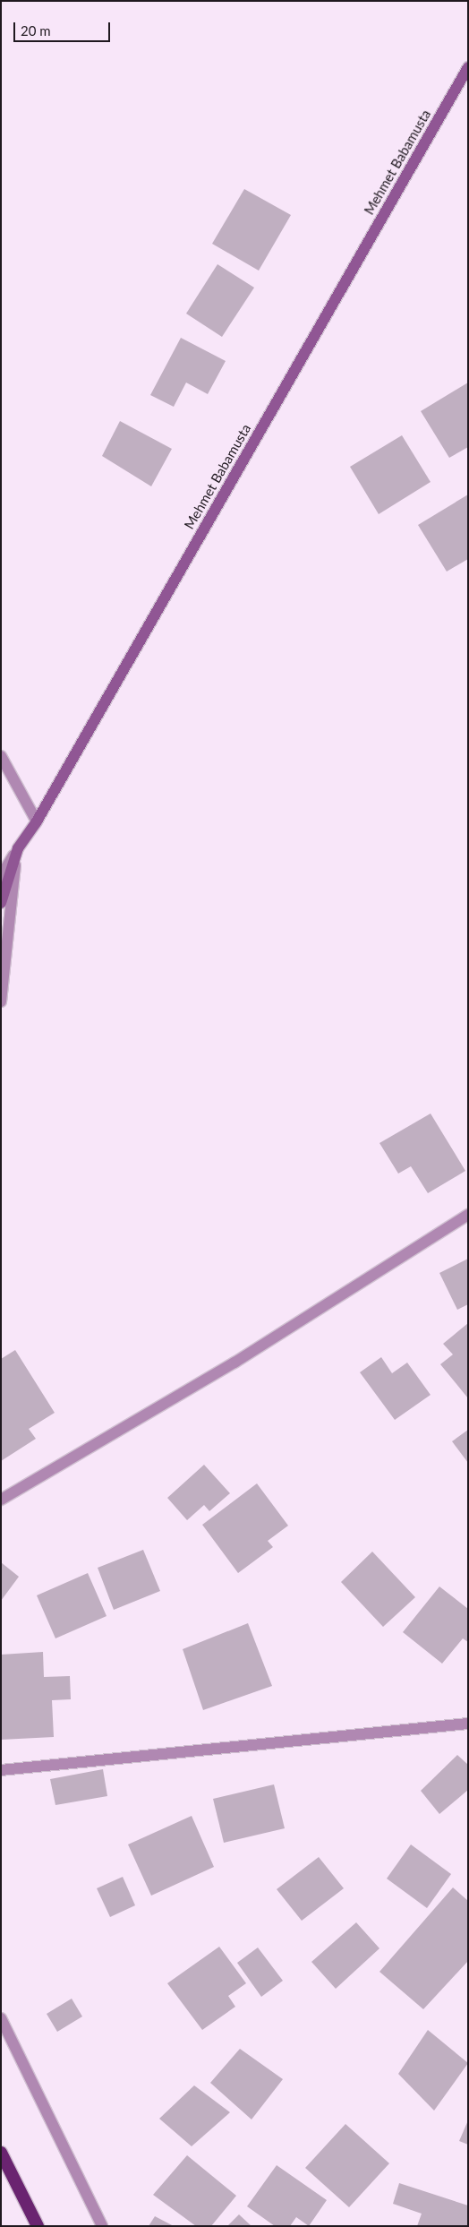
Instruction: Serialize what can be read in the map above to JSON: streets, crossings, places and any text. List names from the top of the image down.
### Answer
{
  "streets": {
    "main road": ["Mehmet Babamusta"]
  },
  "scale_bar": "20 m"
}
